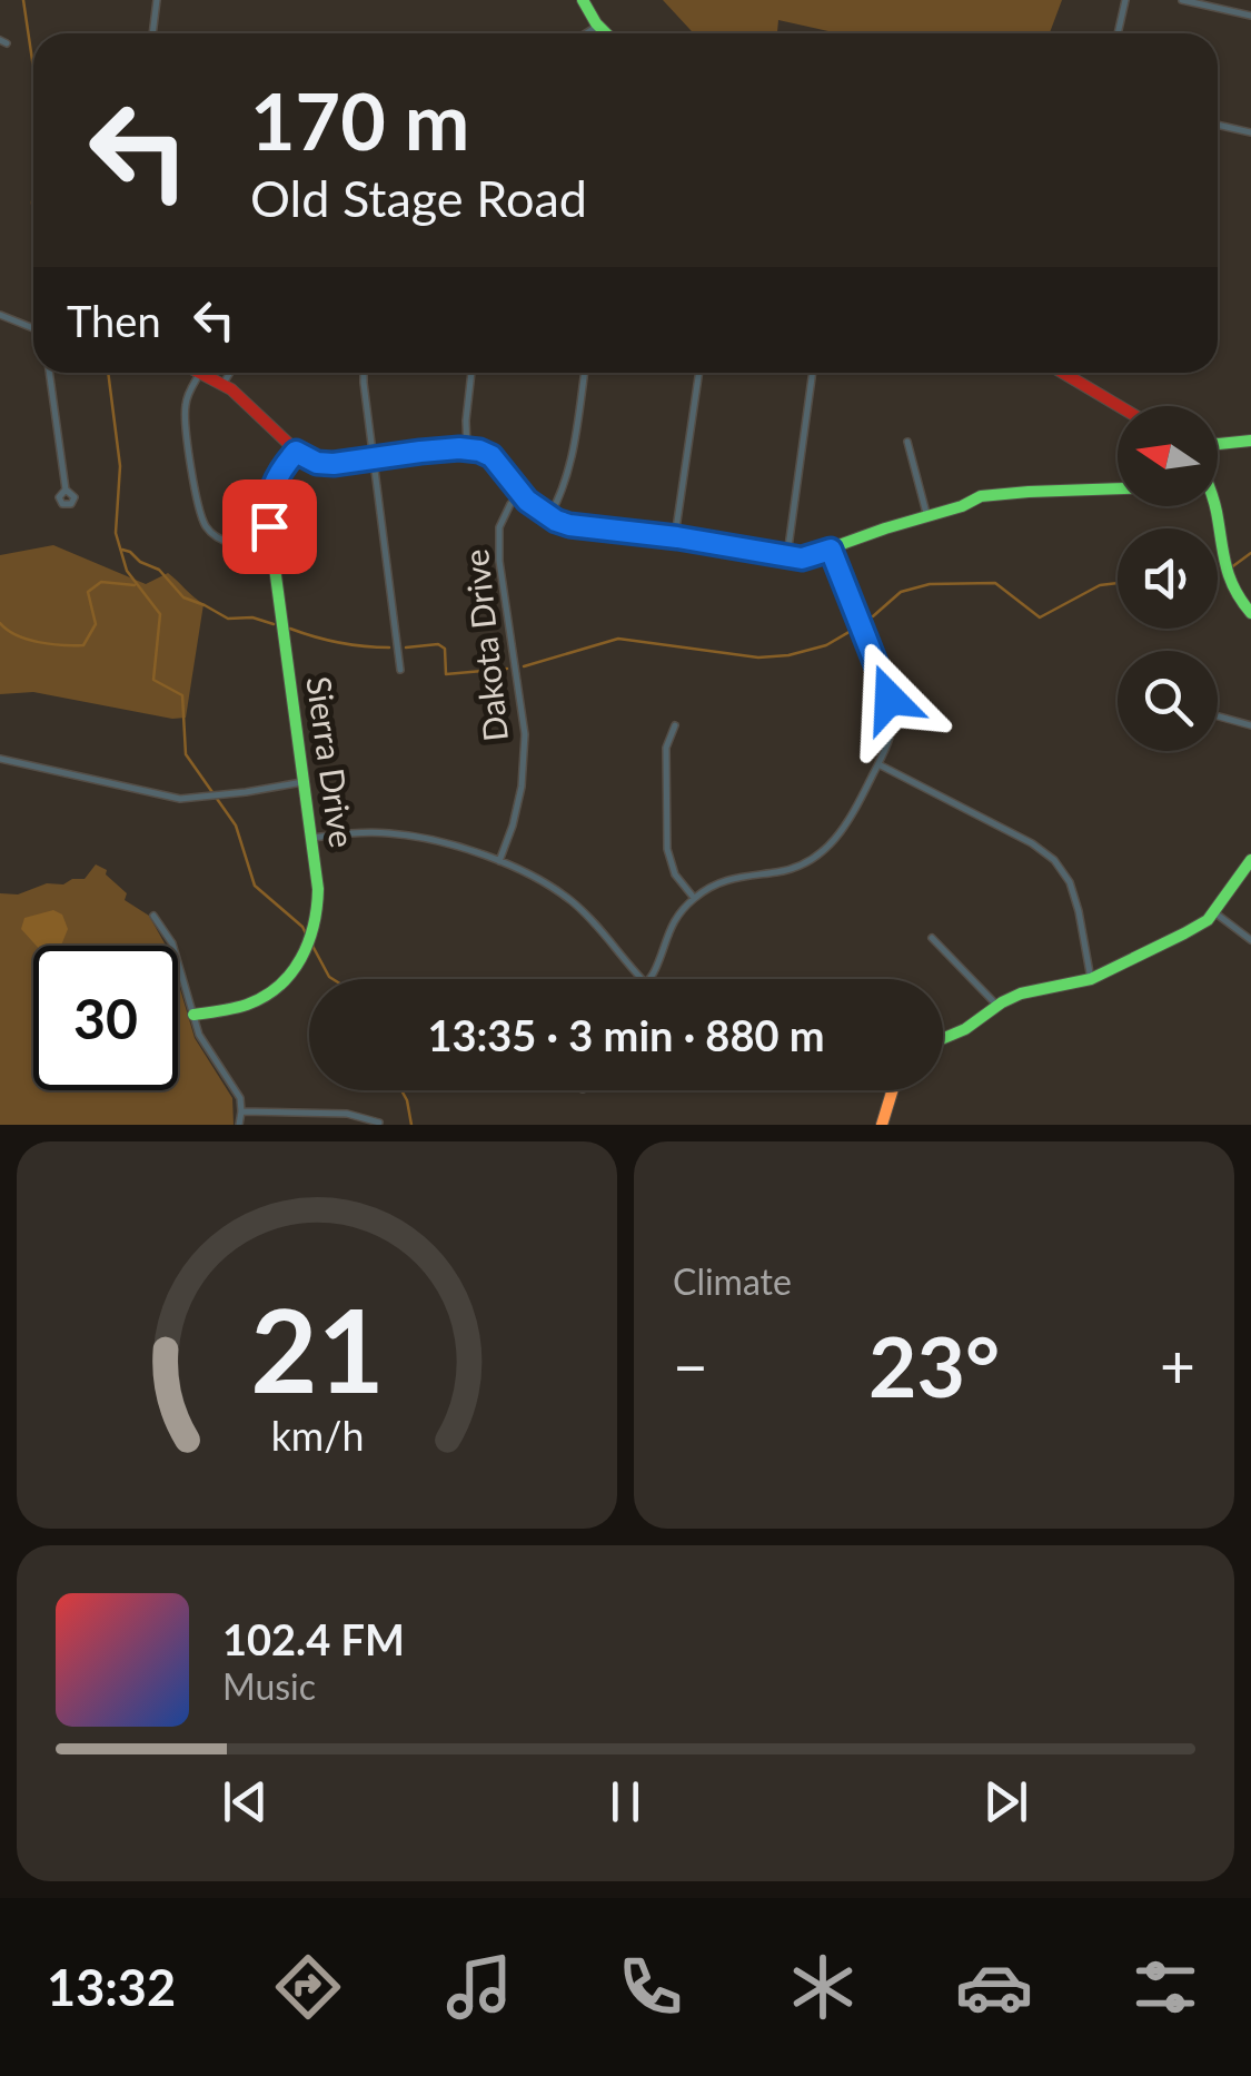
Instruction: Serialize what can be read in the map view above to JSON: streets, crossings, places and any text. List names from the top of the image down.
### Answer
{
  "streets": {
    "street": ["Dakota Drive", "Sierra Drive"]
  },
  "north": "left",
  "page": {
    "turn": ["170 m", "Old Stage Road"],
    "then": "Then",
    "limit": "30",
    "trip": "13:35 · 3 min · 880 m",
    "tile": "Climate",
    "heat": ["−", "23°", "+"],
    "song": ["102.4 FM", "Music"],
    "tabs": "13:32",
    "gauge": ["21", "km/h"]
  }
}
